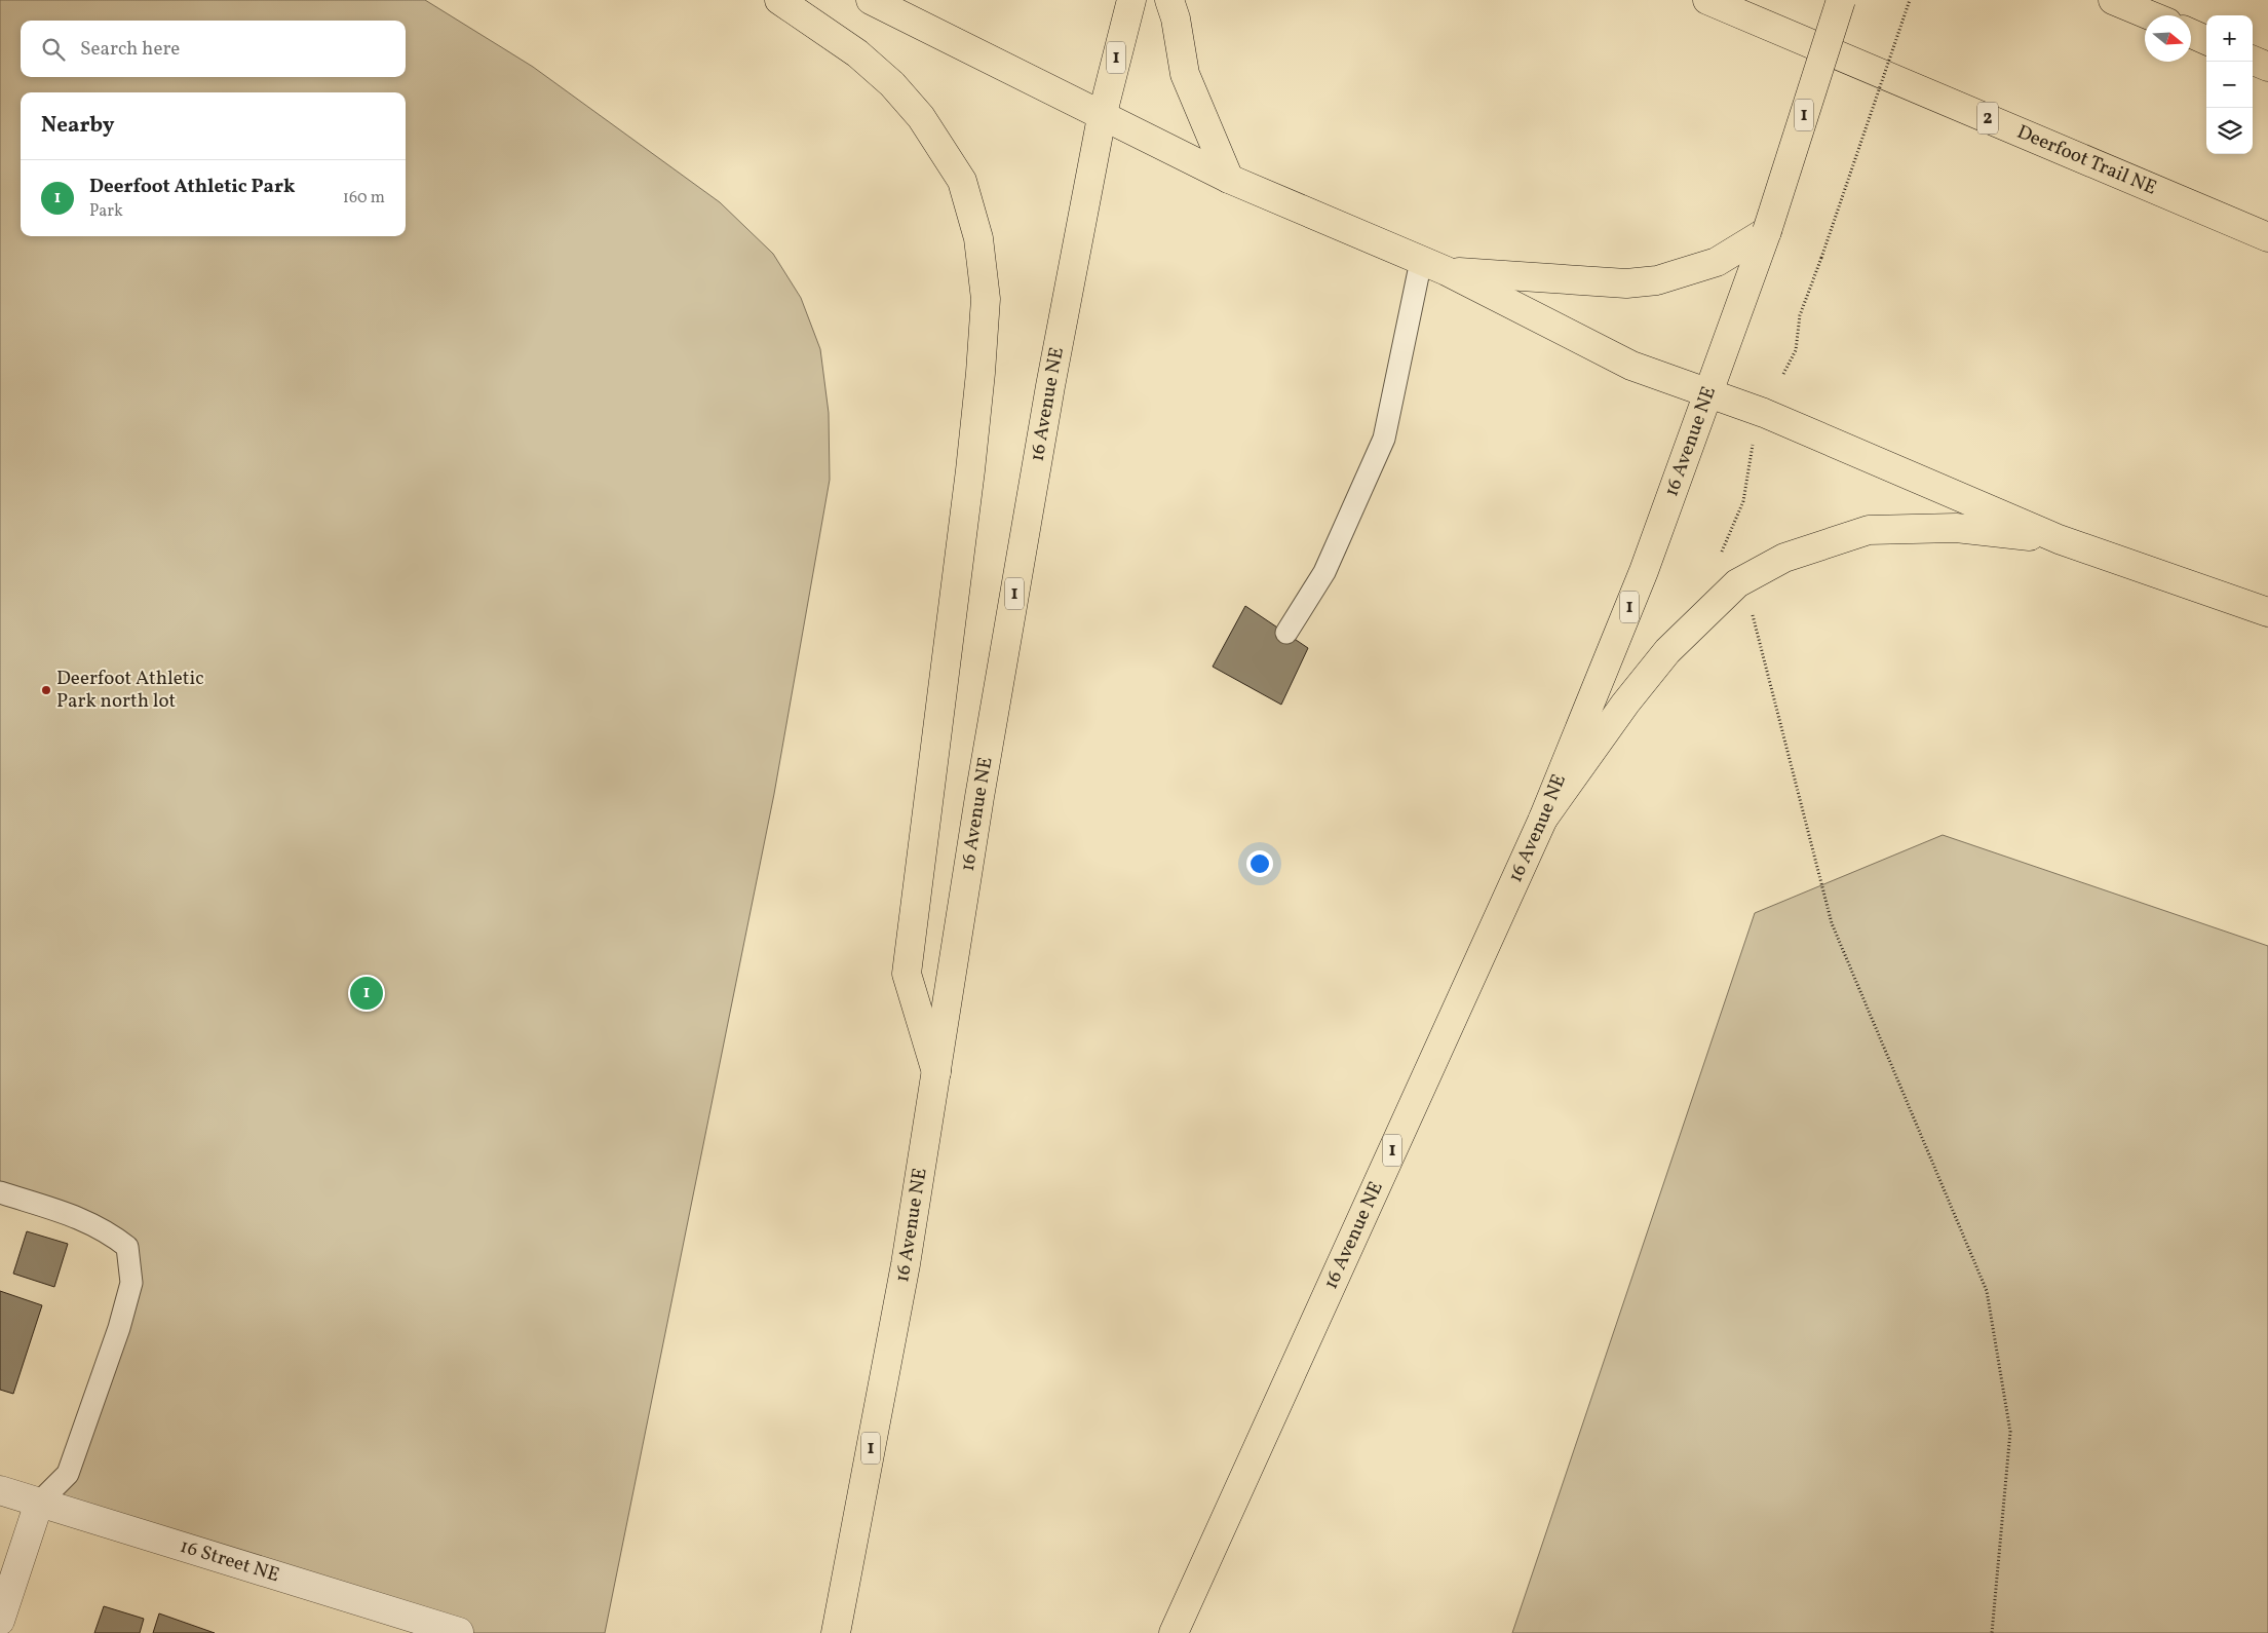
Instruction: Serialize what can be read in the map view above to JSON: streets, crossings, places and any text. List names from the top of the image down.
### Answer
{
  "streets": {
    "highway": [
      "1",
      "2",
      "Deerfoot Trail NE",
      "16 Avenue NE"
    ],
    "street": ["16 Street NE"]
  },
  "places": ["Deerfoot Athletic Park north lot"],
  "north": "right",
  "page": {
    "map_buttons": ["+", "−"],
    "search": "Search here",
    "heading": "Nearby",
    "list": [
      {
        "mark": "1",
        "name": "Deerfoot Athletic Park",
        "note": "Park",
        "value": "160 m"
      }
    ],
    "pins": "1"
  }
}
